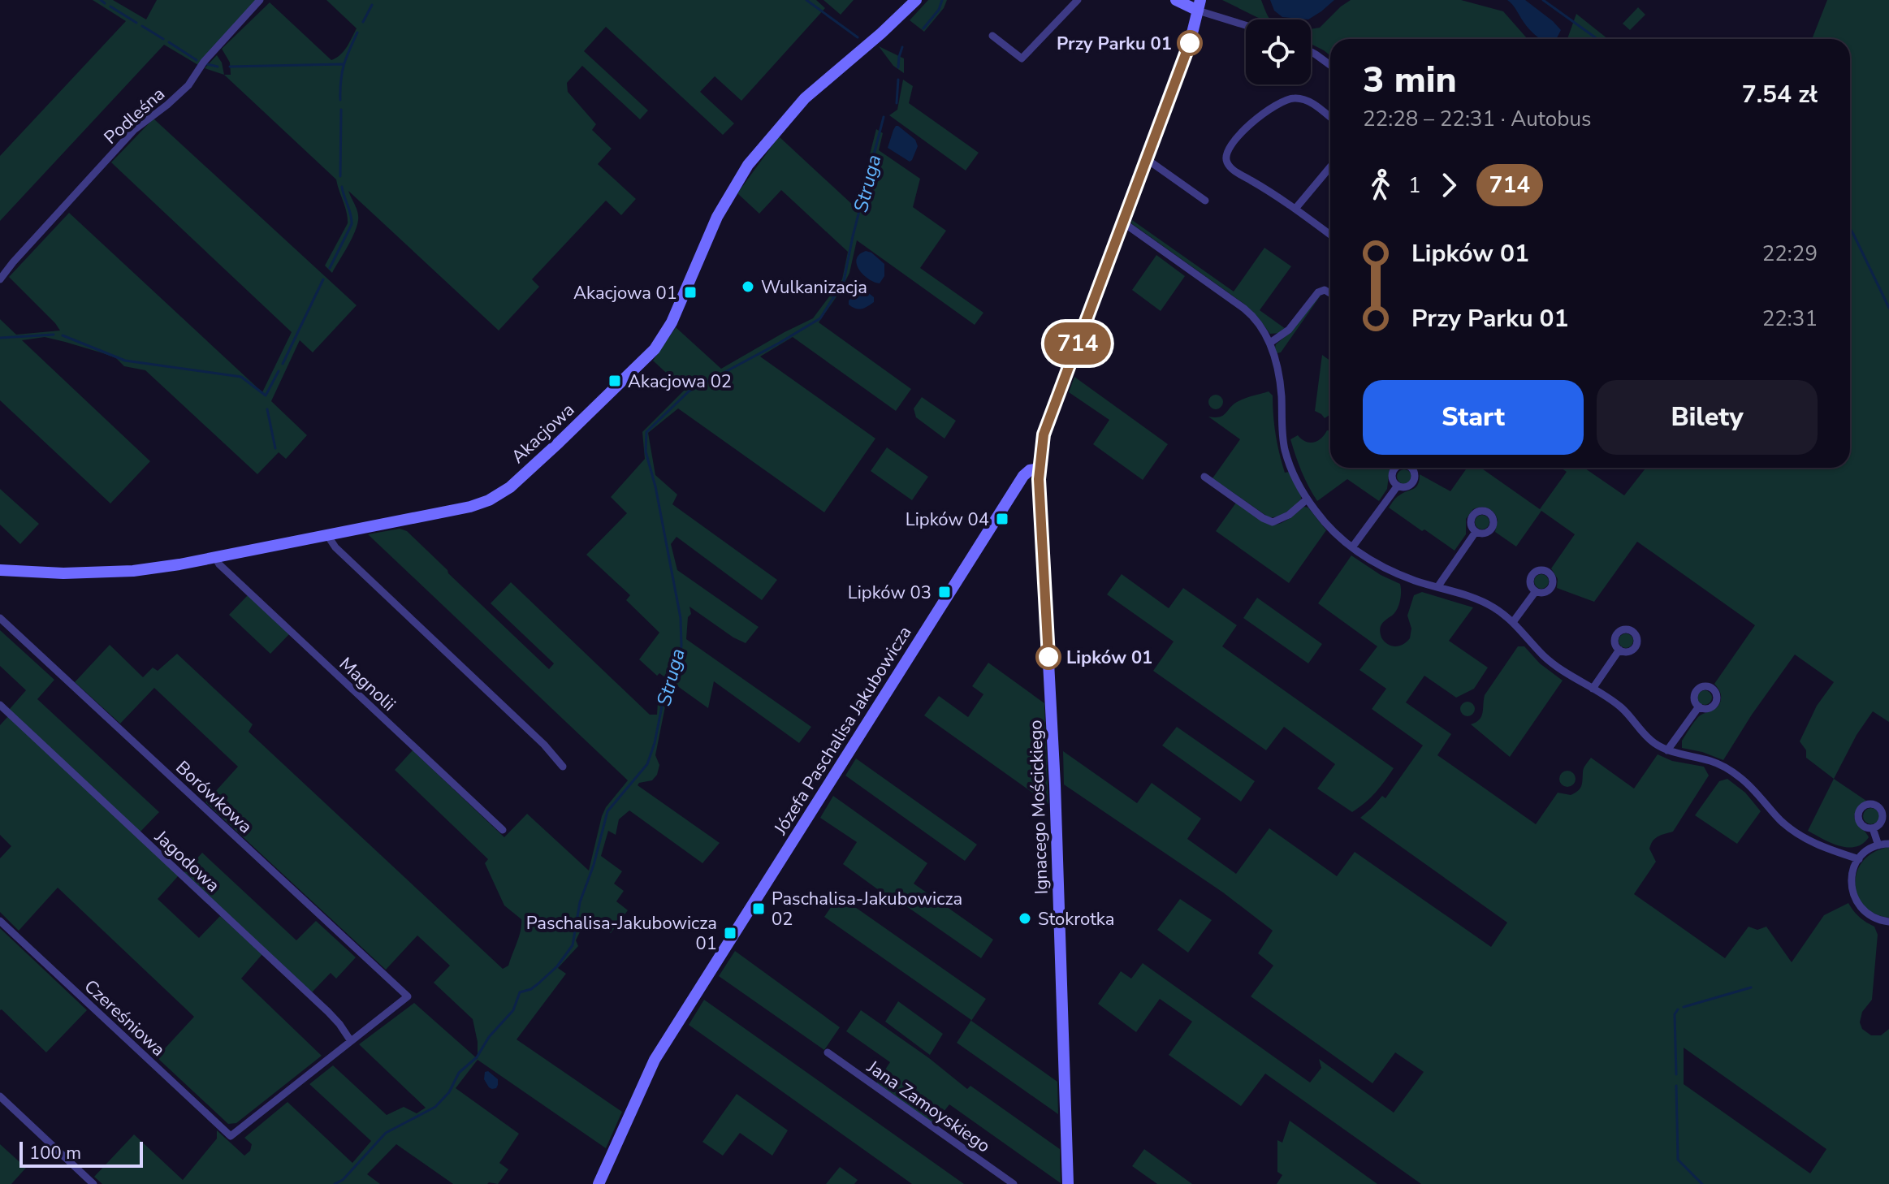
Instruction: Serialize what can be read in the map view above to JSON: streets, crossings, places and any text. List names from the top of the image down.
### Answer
{
  "streets": {
    "street": [
      "Podleśna",
      "Akacjowa",
      "Magnolii",
      "Józefa Paschalisa Jakubowicza",
      "Borówkowa",
      "Ignacego Mościckiego",
      "Jagodowa",
      "Czereśniowa",
      "Jana Zamoyskiego"
    ]
  },
  "crossings": [
    ["Akacjowa", "Magnolii"],
    ["Józefa Paschalisa Jakubowicza", "Ignacego Mościckiego"],
    ["Borówkowa", "Jagodowa"],
    ["Borówkowa", "Czereśniowa"],
    ["Jagodowa", "Czereśniowa"]
  ],
  "water": ["Struga"],
  "places": {
    "other": [
      "Przy Parku 01",
      "Wulkanizacja",
      "Lipków 01",
      "Stokrotka"
    ],
    "transit": [
      "Akacjowa 01",
      "Akacjowa 02",
      "Lipków 04",
      "Lipków 03",
      "Paschalisa-Jakubowicza 02",
      "Paschalisa-Jakubowicza 01"
    ]
  },
  "lines": ["bus line 714"],
  "scale_bar": "100 m",
  "page": {
    "on_map": "714",
    "heading": ["3 min", "22:28 – 22:31 · Autobus", "7.54 zł"],
    "legs": ["1", "714"],
    "list": [
      {
        "name": "Lipków 01",
        "value": "22:29"
      },
      {
        "name": "Przy Parku 01",
        "value": "22:31"
      }
    ],
    "buttons": ["Start", "Bilety"],
    "scale": "100 m"
  }
}
